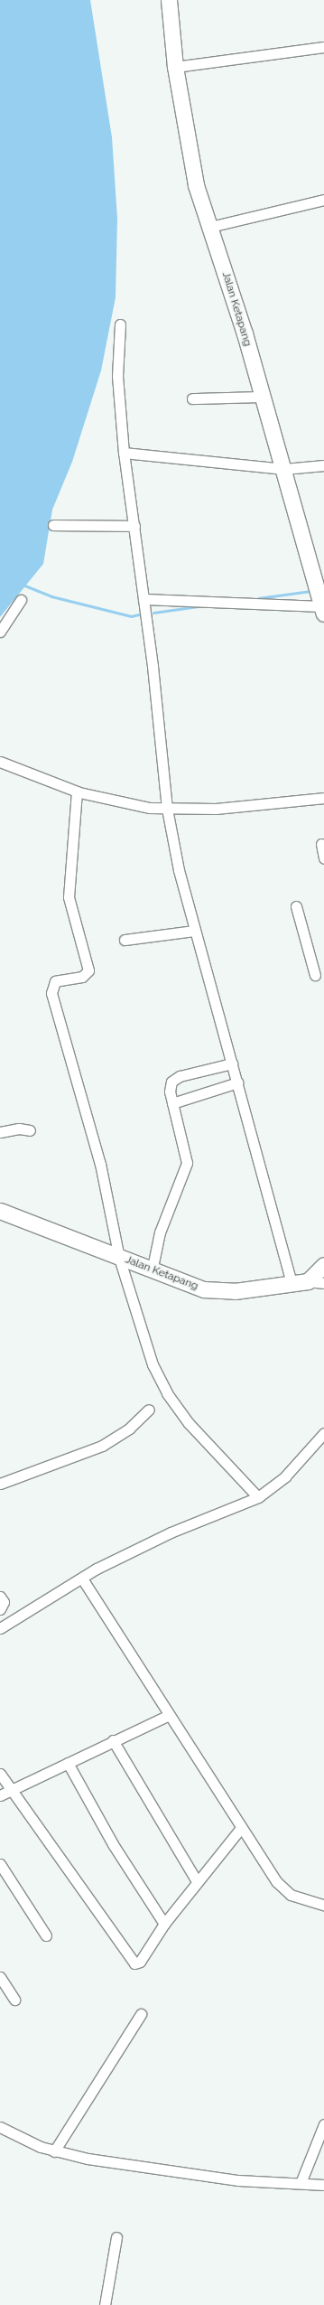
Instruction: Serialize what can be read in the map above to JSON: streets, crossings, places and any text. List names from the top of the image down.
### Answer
{
  "streets": {
    "main road": ["Jalan Ketapang"]
  }
}
